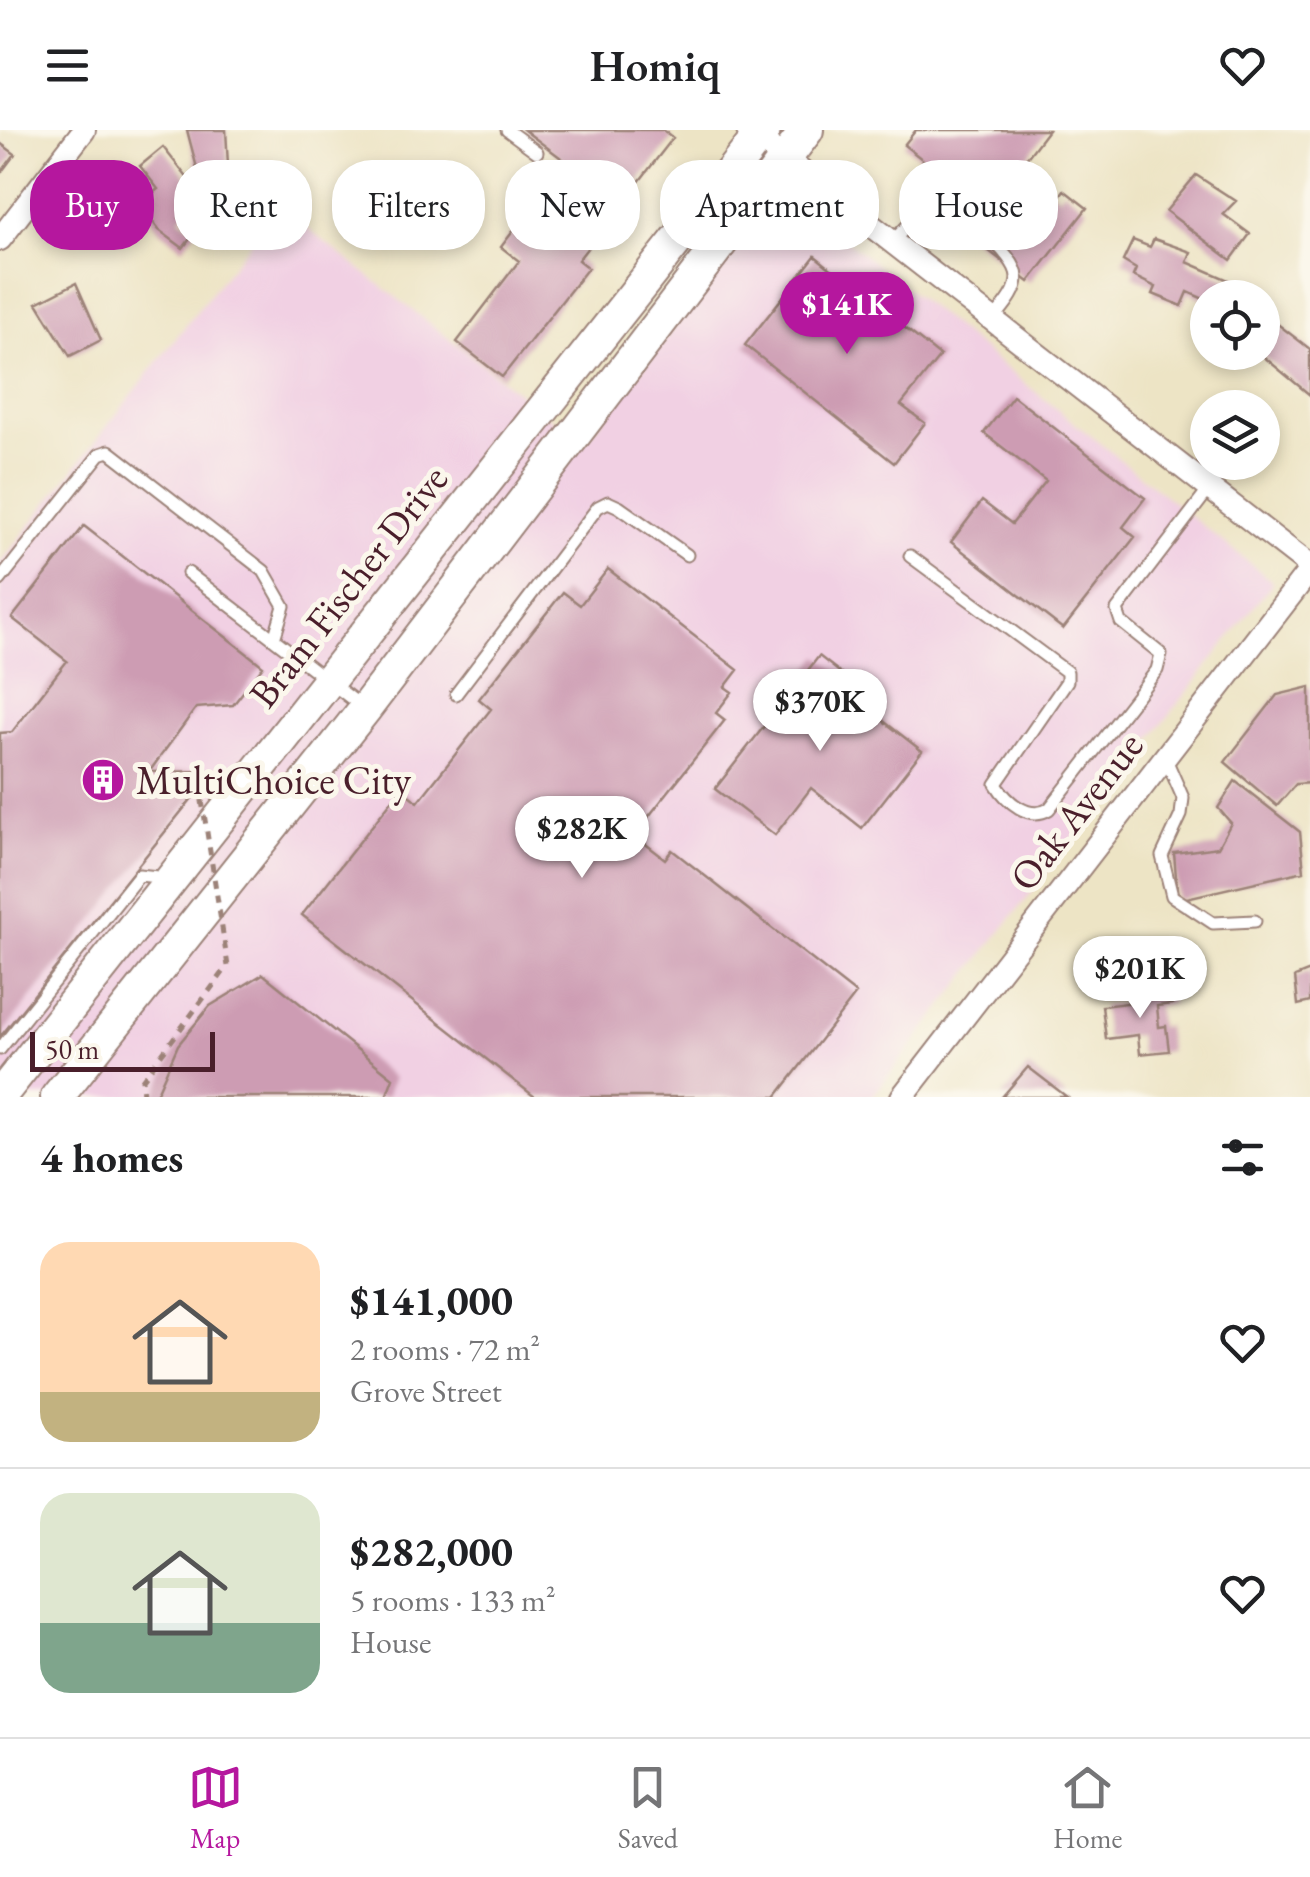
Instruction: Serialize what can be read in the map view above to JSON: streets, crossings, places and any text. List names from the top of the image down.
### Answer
{
  "streets": {
    "main road": ["Bram Fischer Drive"],
    "street": ["Oak Avenue"]
  },
  "places": {
    "building": ["MultiChoice City"]
  },
  "scale_bar": "50 m",
  "page": {
    "header": "Homiq",
    "chip": [
      "Buy",
      "Rent",
      "Filters",
      "New",
      "Apartment",
      "House"
    ],
    "price": [
      "$141K",
      "$370K",
      "$282K",
      "$201K"
    ],
    "scale": "50 m",
    "heading": "4 homes",
    "list": [
      {
        "name": "$141,000",
        "note": "2 rooms · 72 m² · Grove Street"
      },
      {
        "name": "$282,000",
        "note": "5 rooms · 133 m² · House"
      }
    ],
    "tabs": ["Map", "Saved", "Home"]
  }
}
